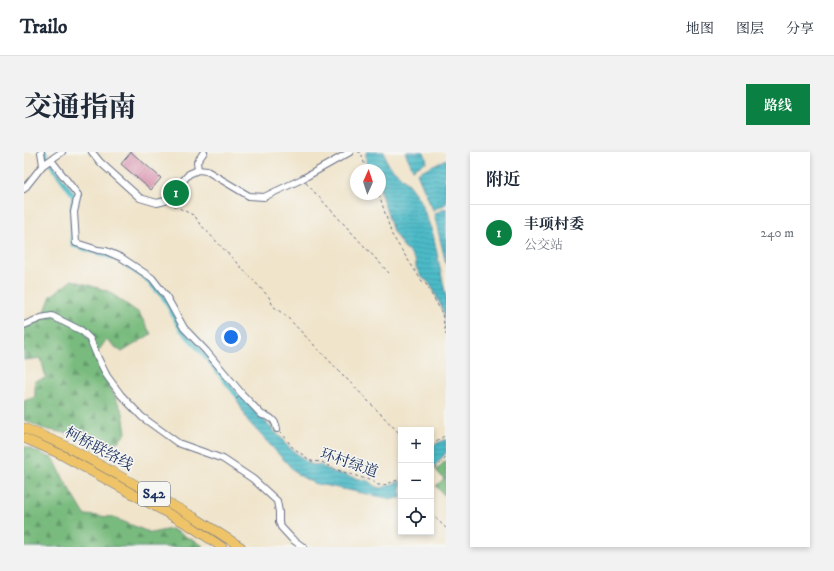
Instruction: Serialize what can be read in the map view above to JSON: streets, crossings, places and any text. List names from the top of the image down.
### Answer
{
  "streets": {
    "highway": ["柯桥联络线", "S42"],
    "path": ["环村绿道"]
  },
  "north": "top",
  "page": {
    "header": "Trailo",
    "nav": ["地图", "图层", "分享"],
    "title": "交通指南",
    "buttons": "路线",
    "heading": "附近",
    "pins": "1",
    "list": [
      {
        "mark": "1",
        "name": "丰项村委",
        "note": "公交站",
        "value": "240 m"
      }
    ],
    "map_buttons": ["+", "−"]
  }
}
